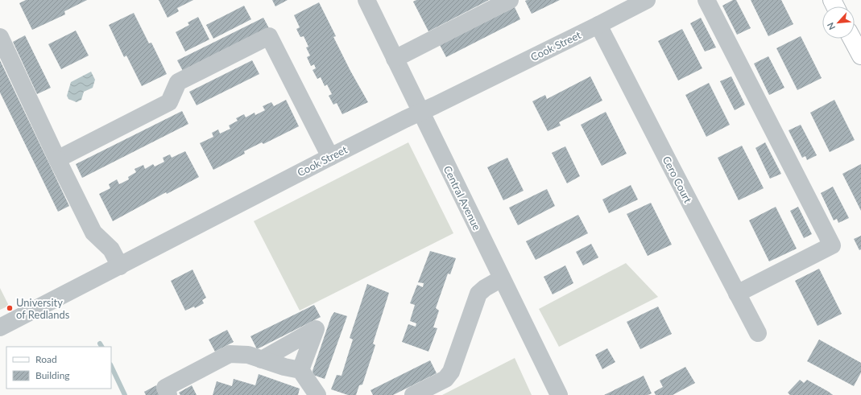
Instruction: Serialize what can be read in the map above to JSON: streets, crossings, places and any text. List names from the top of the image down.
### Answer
{
  "streets": {
    "street": ["Cook Street", "Cero Court", "Central Avenue"]
  },
  "crossings": [
    ["Cook Street", "Cero Court"],
    ["Cook Street", "Central Avenue"]
  ],
  "places": ["University of Redlands"],
  "legend": ["Road", "Building"],
  "north": "bottom left"
}
